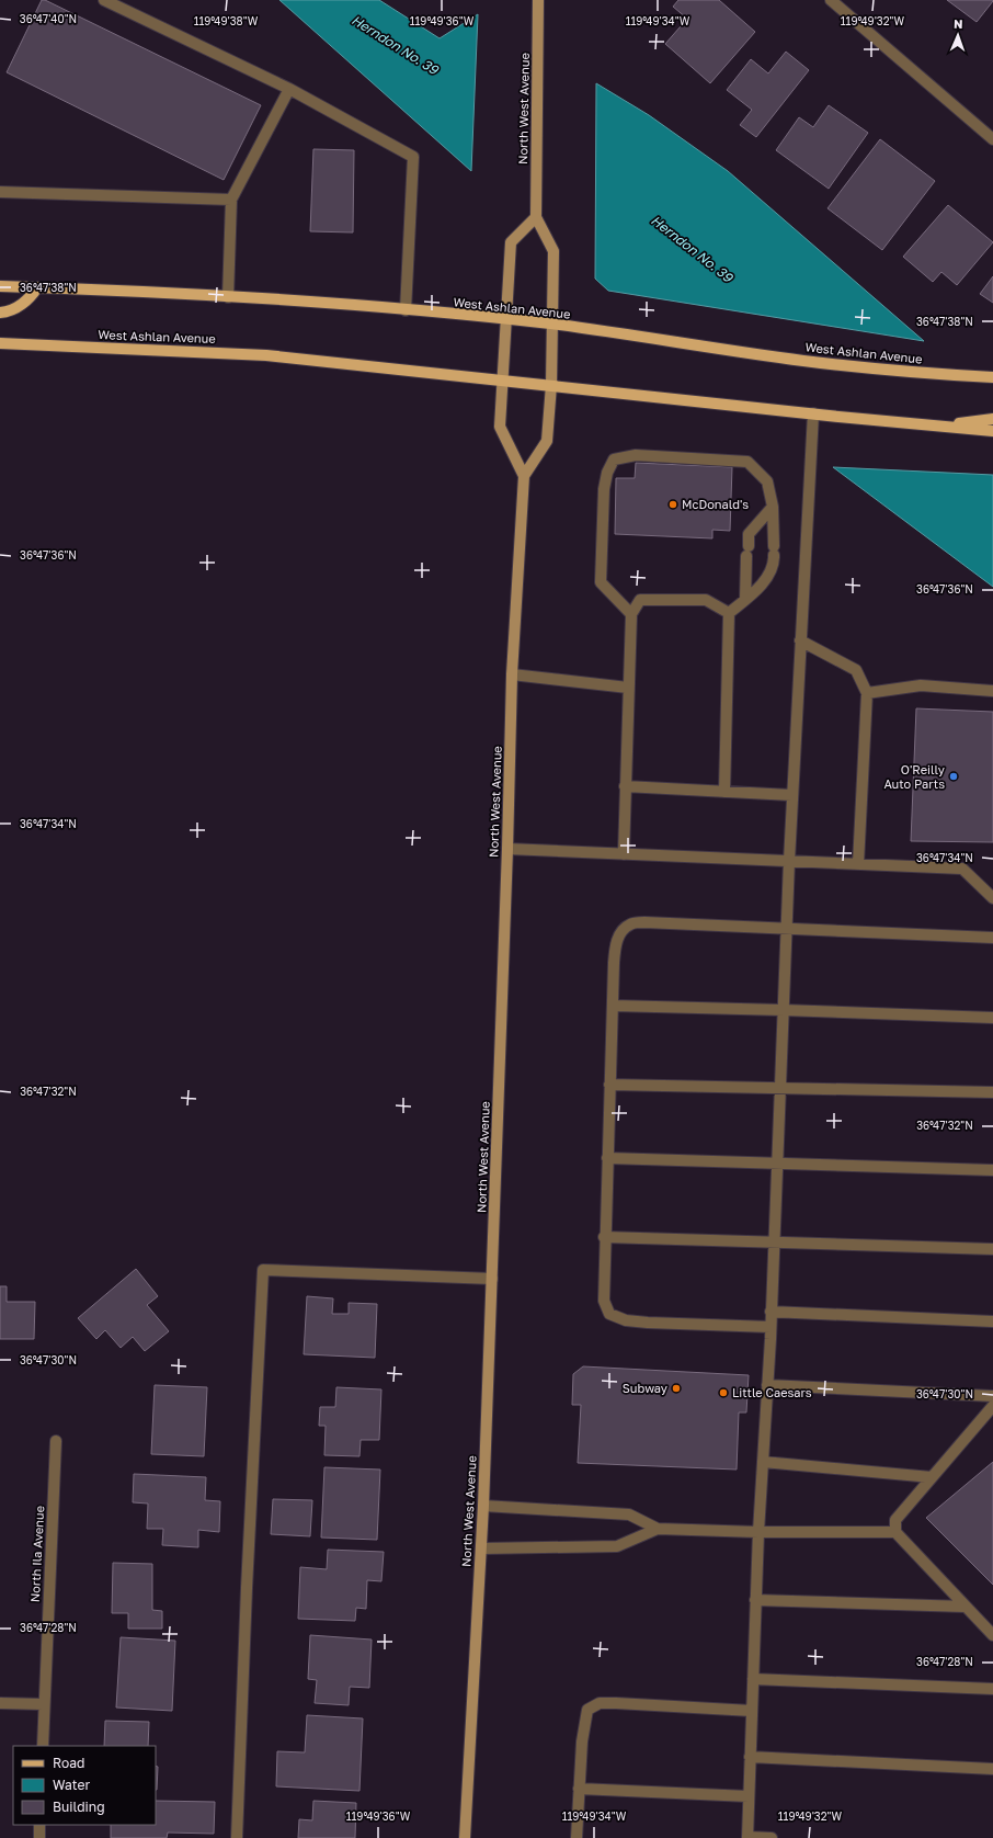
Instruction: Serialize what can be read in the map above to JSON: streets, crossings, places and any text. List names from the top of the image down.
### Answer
{
  "streets": {
    "main road": ["North West Avenue", "West Ashlan Avenue"],
    "street": ["North Ila Avenue"]
  },
  "crossings": [
    ["North West Avenue", "West Ashlan Avenue"]
  ],
  "water": ["Herndon No. 39"],
  "places": [
    "McDonald's",
    "O'Reilly Auto Parts",
    "Subway",
    "Little Caesars"
  ],
  "legend": ["Road", "Water", "Building"],
  "north": "top",
  "coordinates": [
    "36°47'40\"N",
    "119°49'38\"W",
    "119°49'36\"W",
    "119°49'34\"W",
    "119°49'32\"W",
    "36°47'38\"N",
    "36°47'36\"N",
    "36°47'34\"N",
    "36°47'32\"N",
    "36°47'30\"N",
    "36°47'28\"N"
  ]
}
